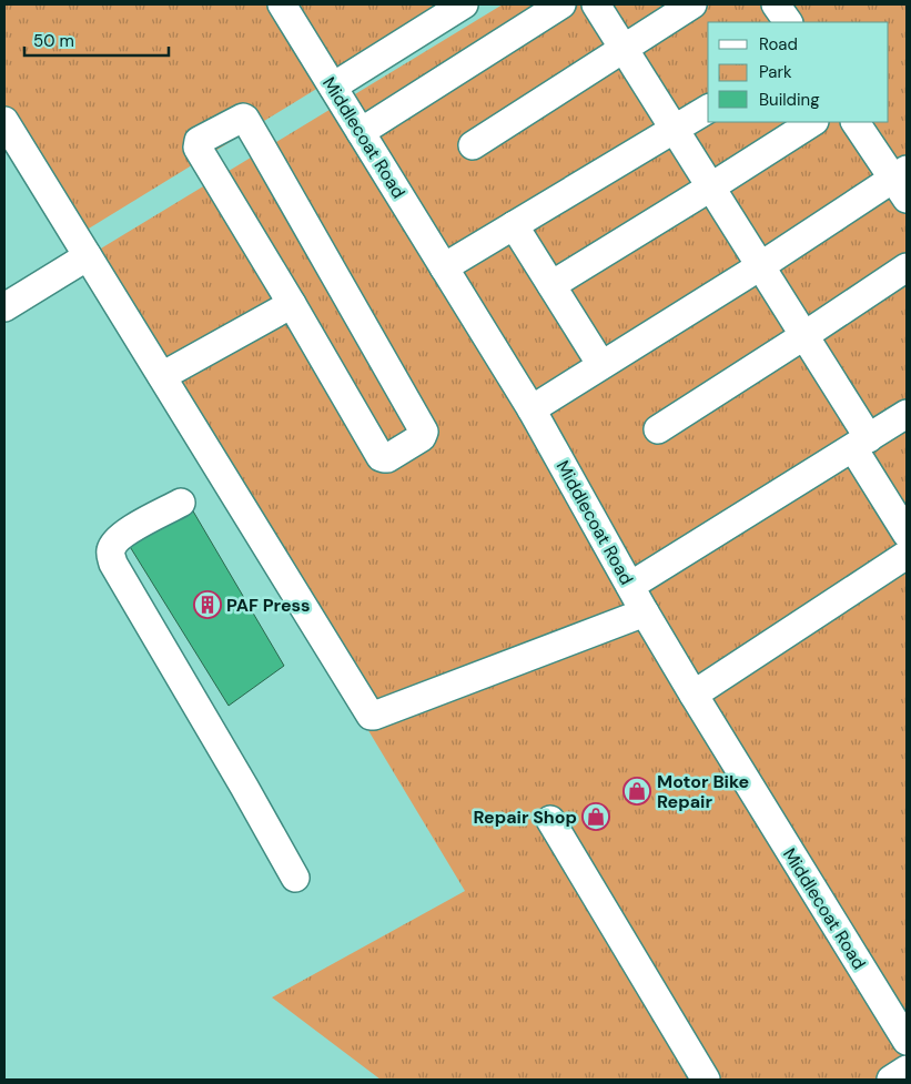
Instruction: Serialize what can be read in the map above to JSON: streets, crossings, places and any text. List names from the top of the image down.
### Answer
{
  "streets": {
    "street": ["Middlecoat Road"]
  },
  "places": {
    "building": ["PAF Press"],
    "shop": ["Motor Bike Repair", "Repair Shop"]
  },
  "legend": ["Road", "Park", "Building"],
  "scale_bar": "50 m"
}
